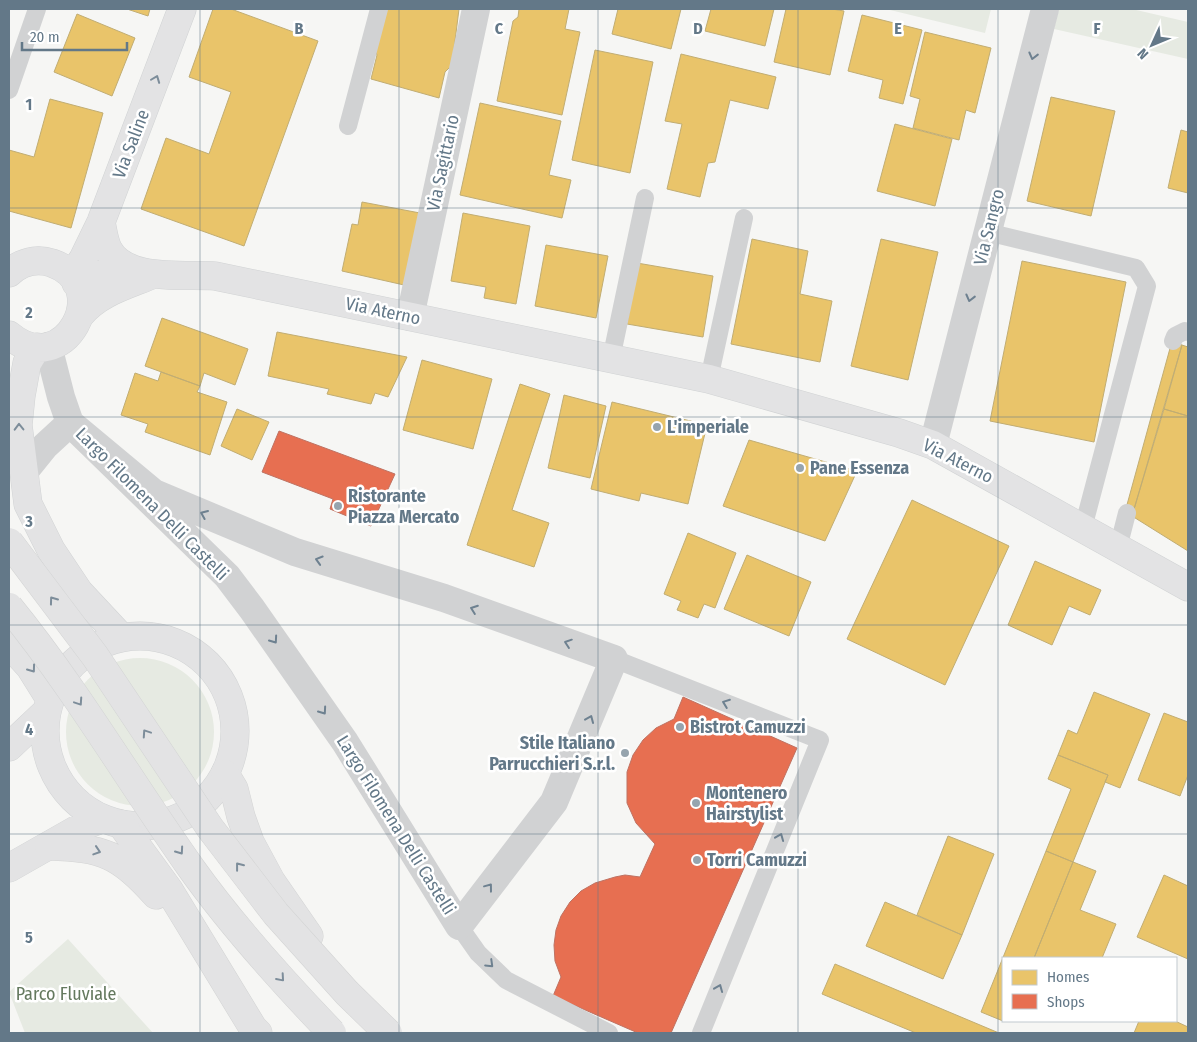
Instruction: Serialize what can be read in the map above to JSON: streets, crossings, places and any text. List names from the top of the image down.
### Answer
{
  "streets": {
    "main road": ["Via Saline", "Via Aterno"],
    "street": ["Via Sagittario", "Via Sangro", "Largo Filomena Delli Castelli"]
  },
  "crossings": [
    ["Via Saline", "Via Aterno"],
    ["Via Sagittario", "Via Aterno"],
    ["Via Sangro", "Via Aterno"]
  ],
  "one_way": ["Via Saline", "Via Sangro"],
  "parks": ["Parco Fluviale"],
  "places": [
    "L'imperiale",
    "Pane Essenza",
    "Ristorante Piazza Mercato",
    "Bistrot Camuzzi",
    "Stile Italiano Parrucchieri S.r.l.",
    "Montenero Hairstylist",
    "Torri Camuzzi"
  ],
  "legend": ["Homes", "Shops"],
  "scale_bar": "20 m",
  "north": "bottom left",
  "grid": {
    "columns": [
      "B",
      "C",
      "D",
      "E",
      "F"
    ],
    "rows": [
      "1",
      "2",
      "3",
      "4",
      "5"
    ]
  }
}
